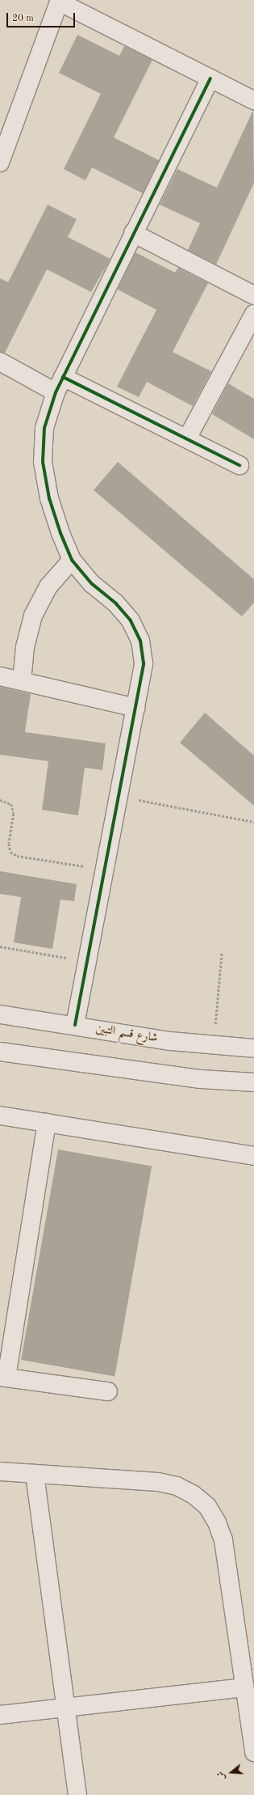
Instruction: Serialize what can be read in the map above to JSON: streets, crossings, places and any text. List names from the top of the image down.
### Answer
{
  "streets": {
    "street": ["شارع قسم التبين"]
  },
  "scale_bar": "20 m",
  "north": "left"
}
